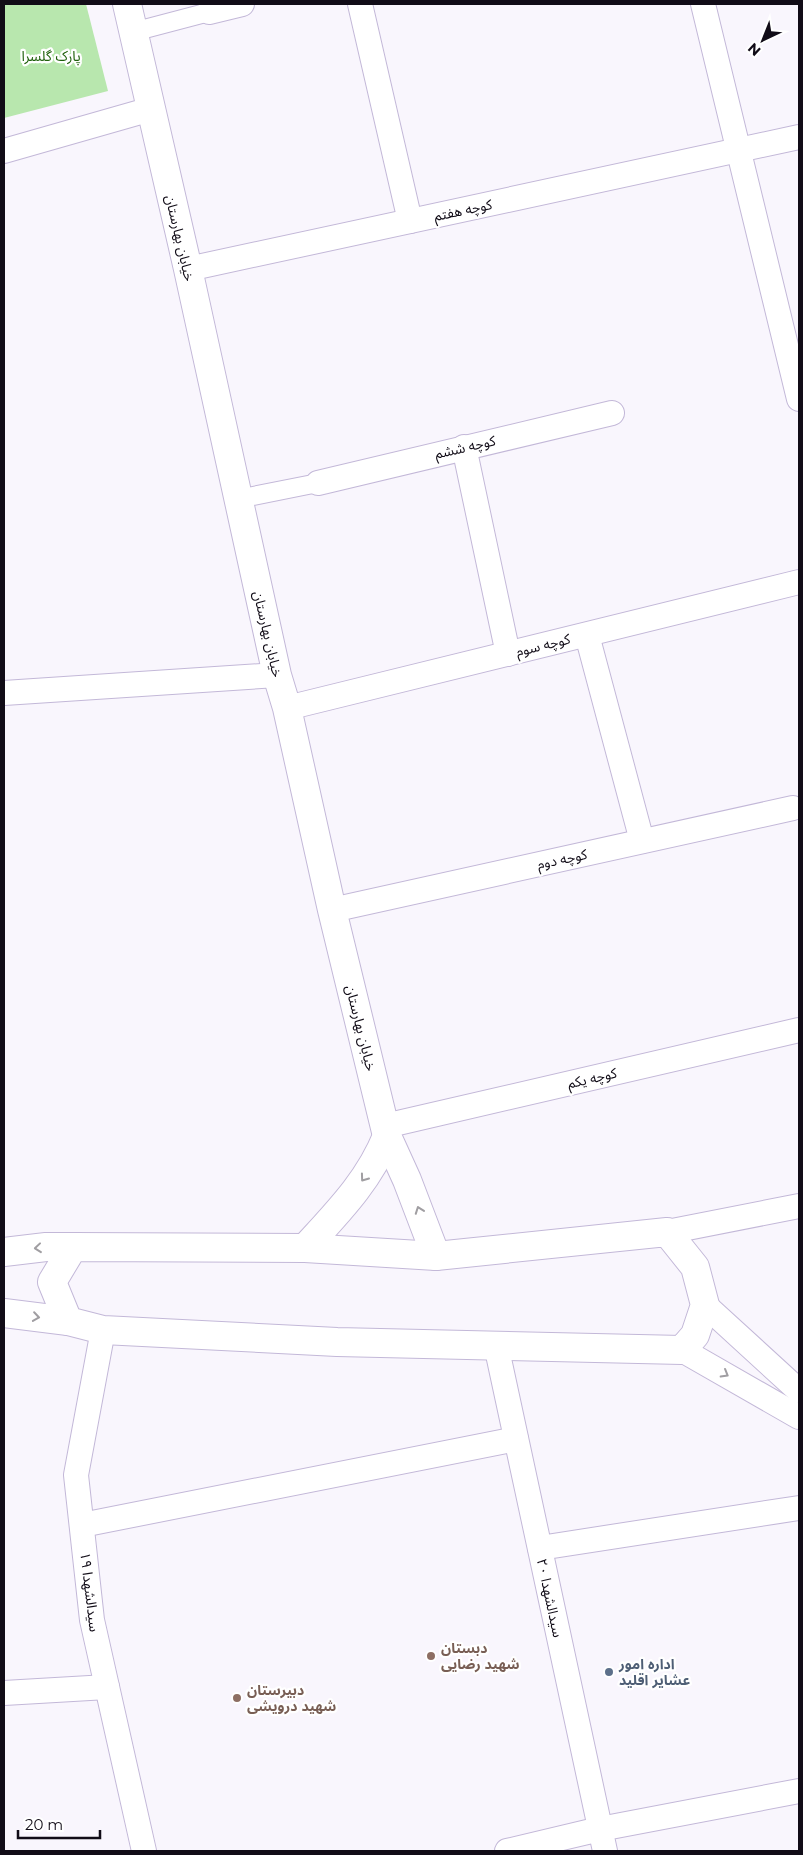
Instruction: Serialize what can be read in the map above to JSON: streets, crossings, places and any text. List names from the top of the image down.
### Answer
{
  "streets": {
    "street": [
      "کوچه هفتم",
      "خیابان بهارستان",
      "کوچه ششم",
      "کوچه سوم",
      "کوچه دوم",
      "کوچه یکم",
      "سیدالشهدا ۱۹",
      "سیدالشهدا ۲۰"
    ]
  },
  "crossings": [
    ["کوچه هفتم", "خیابان بهارستان"],
    ["خیابان بهارستان", "کوچه سوم"],
    ["خیابان بهارستان", "کوچه دوم"],
    ["خیابان بهارستان", "کوچه یکم"]
  ],
  "parks": ["پارک گلسرا"],
  "places": ["دبستان شهید رضایی", "اداره امور عشایر اقلید", "دبیرستان شهید درویشی"],
  "scale_bar": "20 m",
  "north": "bottom left"
}
